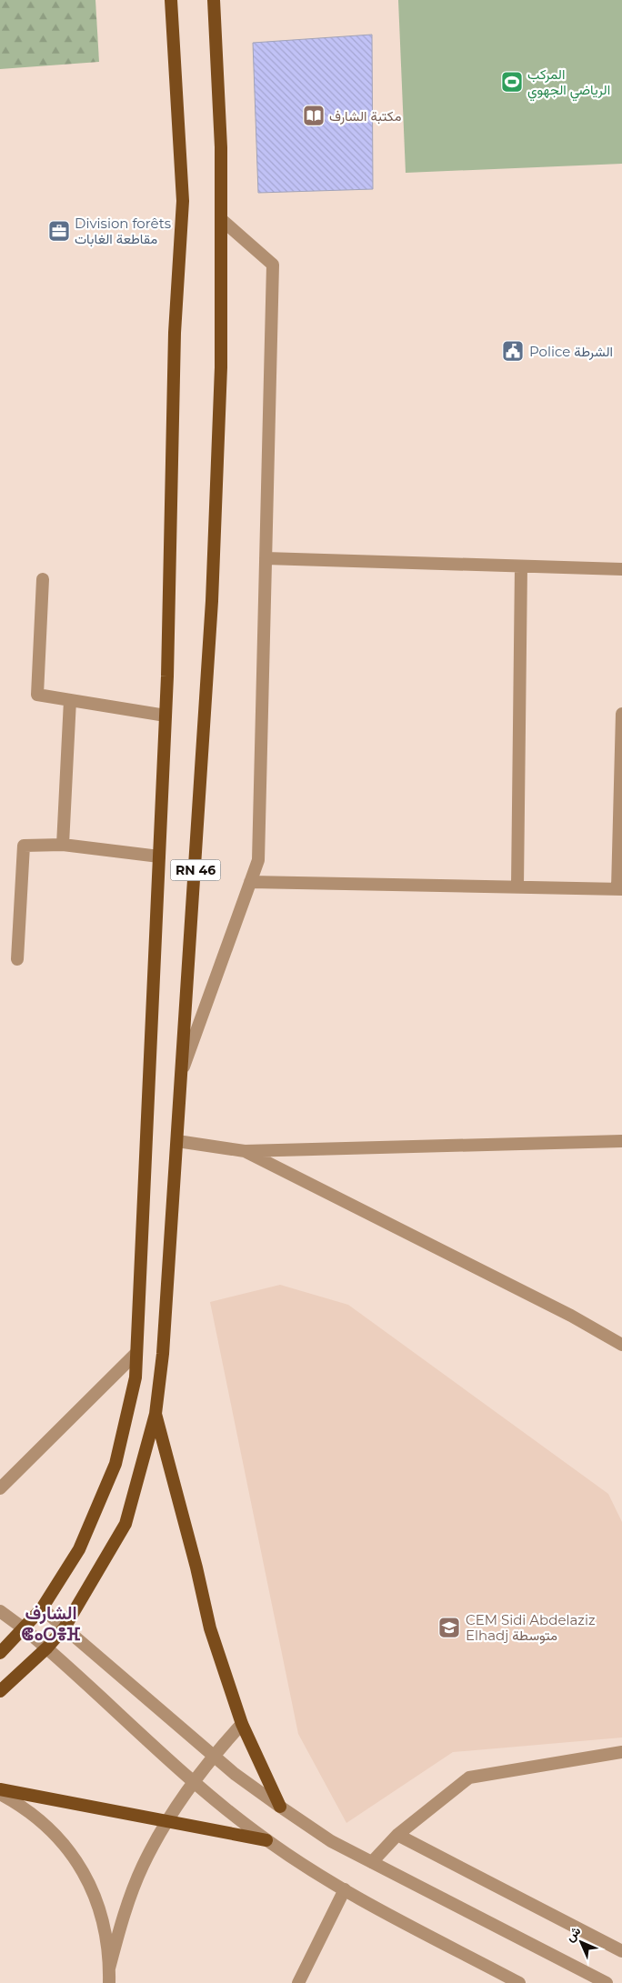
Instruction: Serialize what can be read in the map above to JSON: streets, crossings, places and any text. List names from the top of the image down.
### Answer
{
  "streets": {
    "main road": ["RN 46"]
  },
  "districts": ["الشارف ⵞⴰⵔⴻⴼ"],
  "places": {
    "sports": ["المركب الرياضي الجهوي"],
    "library": ["مكتبة الشارف"],
    "office": ["Division forêts مقاطعة الغابات"],
    "public building": ["Police الشرطة"],
    "school or university": ["CEM Sidi Abdelaziz Elhadj متوسطة"]
  },
  "north": "top left"
}
